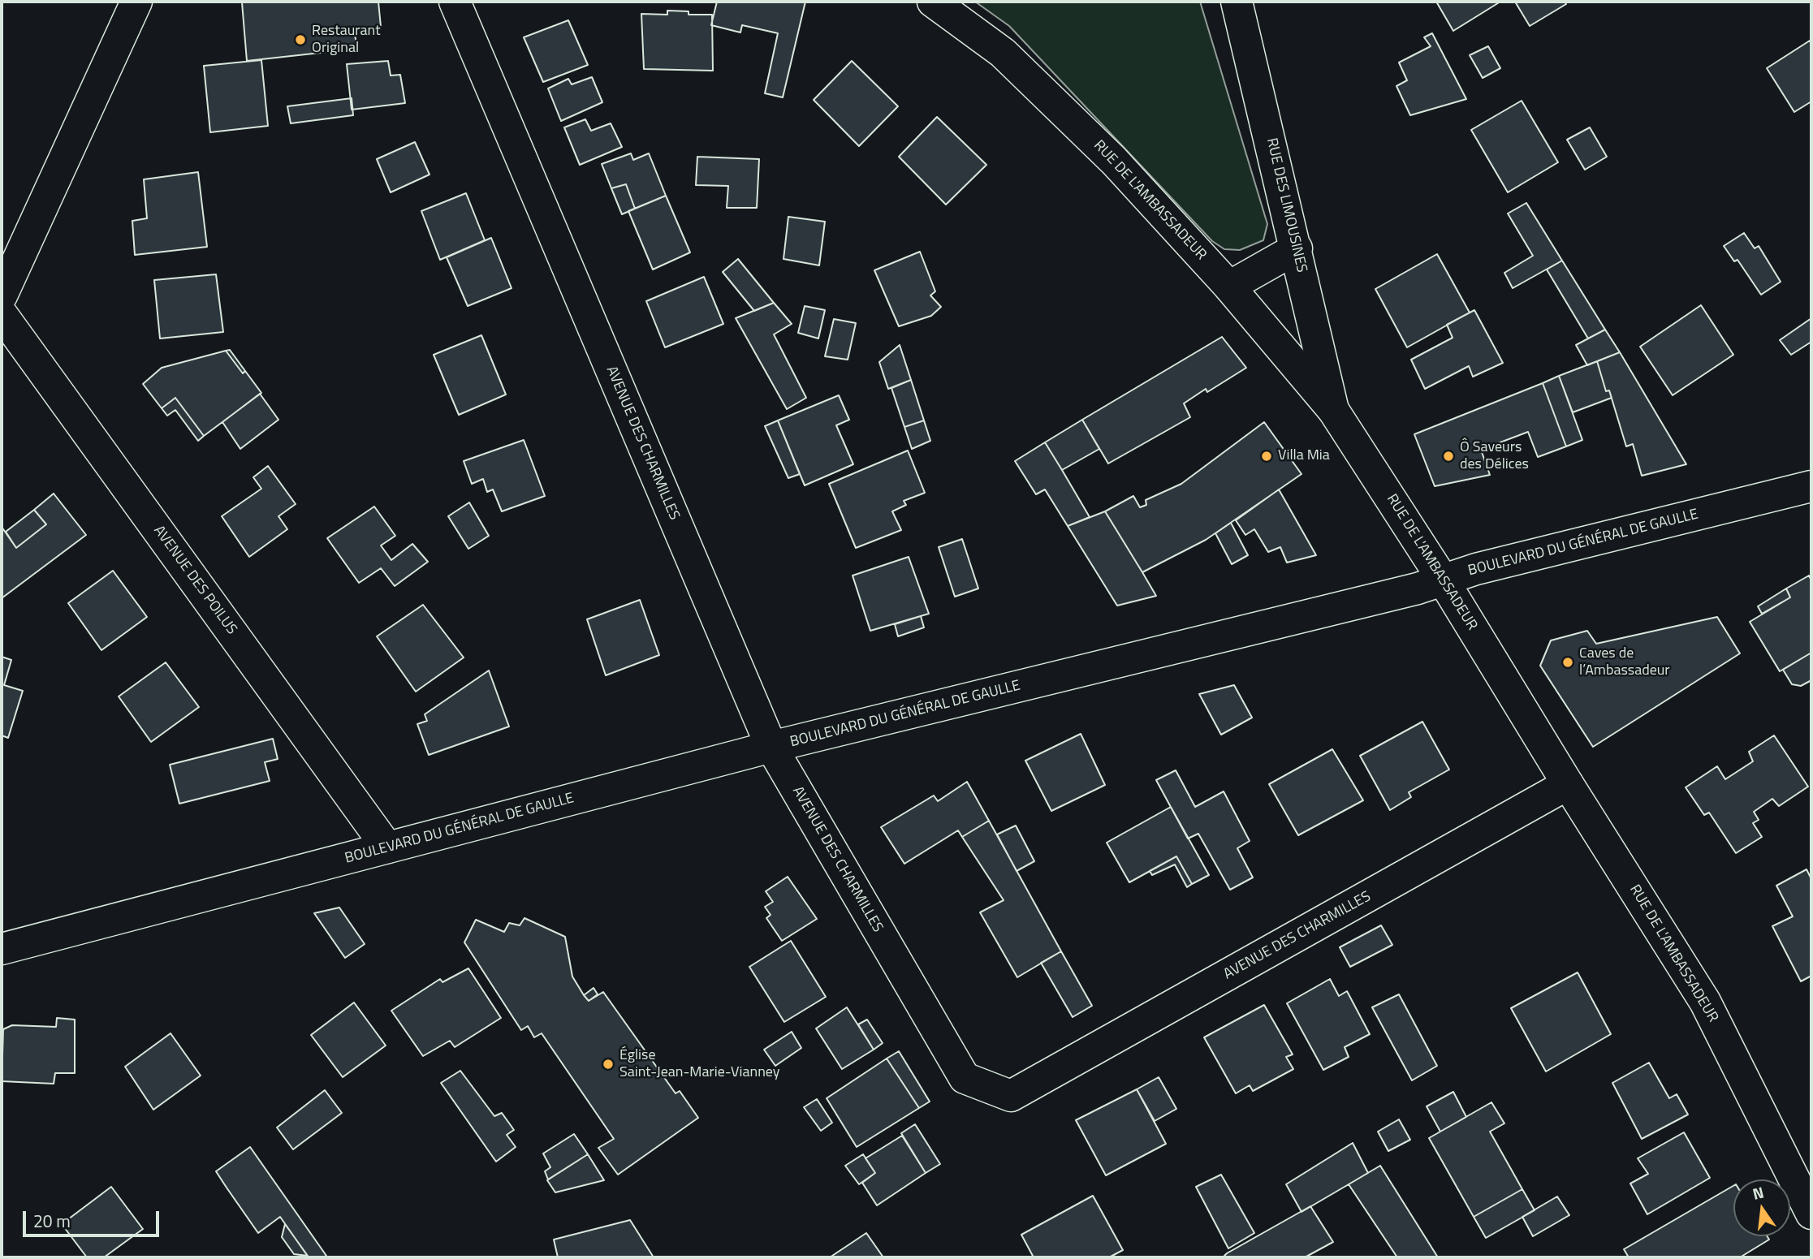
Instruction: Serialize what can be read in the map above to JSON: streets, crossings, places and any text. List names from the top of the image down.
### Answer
{
  "streets": {
    "street": [
      "RUE DE L'AMBASSADEUR",
      "RUE DES LIMOUSINES",
      "AVENUE DES CHARMILLES",
      "BOULEVARD DU GÉNÉRAL DE GAULLE",
      "AVENUE DES POILUS"
    ]
  },
  "crossings": [
    ["RUE DE L'AMBASSADEUR", "RUE DES LIMOUSINES"],
    ["RUE DE L'AMBASSADEUR", "AVENUE DES CHARMILLES"],
    ["RUE DE L'AMBASSADEUR", "BOULEVARD DU GÉNÉRAL DE GAULLE"],
    ["AVENUE DES CHARMILLES", "BOULEVARD DU GÉNÉRAL DE GAULLE"],
    ["BOULEVARD DU GÉNÉRAL DE GAULLE", "AVENUE DES POILUS"]
  ],
  "places": [
    "Restaurant Original",
    "Villa Mia",
    "Ô Saveurs des Délices",
    "Caves de l’Ambassadeur",
    "Église Saint-Jean-Marie-Vianney"
  ],
  "scale_bar": "20 m",
  "north": "top"
}
